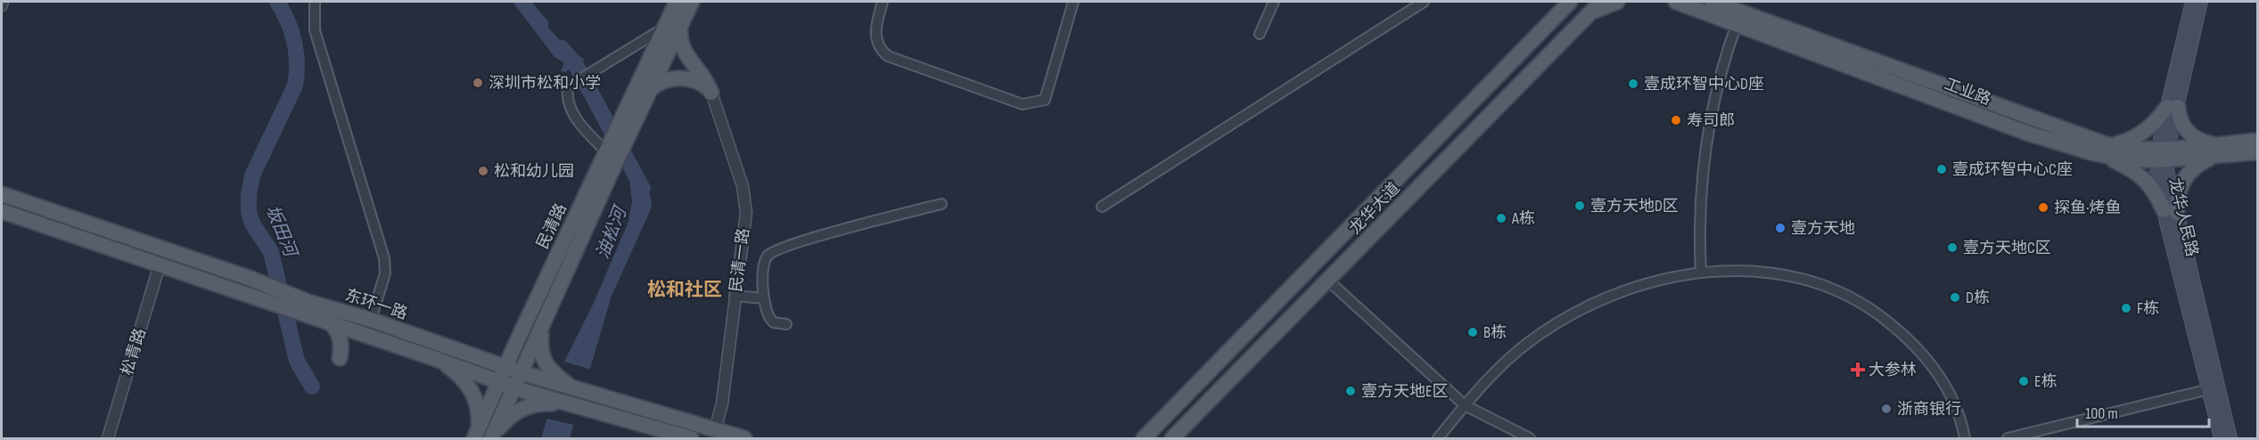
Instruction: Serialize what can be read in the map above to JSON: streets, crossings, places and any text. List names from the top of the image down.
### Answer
{
  "streets": {
    "main road": [
      "工业路",
      "龙华大道",
      "龙华人民路",
      "民清路",
      "东环一路"
    ],
    "street": ["民清一路", "松青路"]
  },
  "crossings": [
    ["工业路", "龙华人民路"],
    ["民清路", "东环一路"],
    ["民清一路", "东环一路"],
    ["东环一路", "松青路"]
  ],
  "districts": ["松和社区"],
  "water": ["坂田河", "油松河"],
  "places": {
    "other": [
      "深圳市松和小学",
      "壹成环智中心D座",
      "寿司郎",
      "壹成环智中心C座",
      "松和幼儿园",
      "壹方天地D区",
      "探鱼·烤鱼",
      "A栋",
      "壹方天地",
      "壹方天地C区",
      "D栋",
      "F栋",
      "B栋",
      "E栋",
      "壹方天地E区",
      "浙商银行"
    ],
    "health": ["大参林"]
  },
  "scale_bar": "100 m"
}
